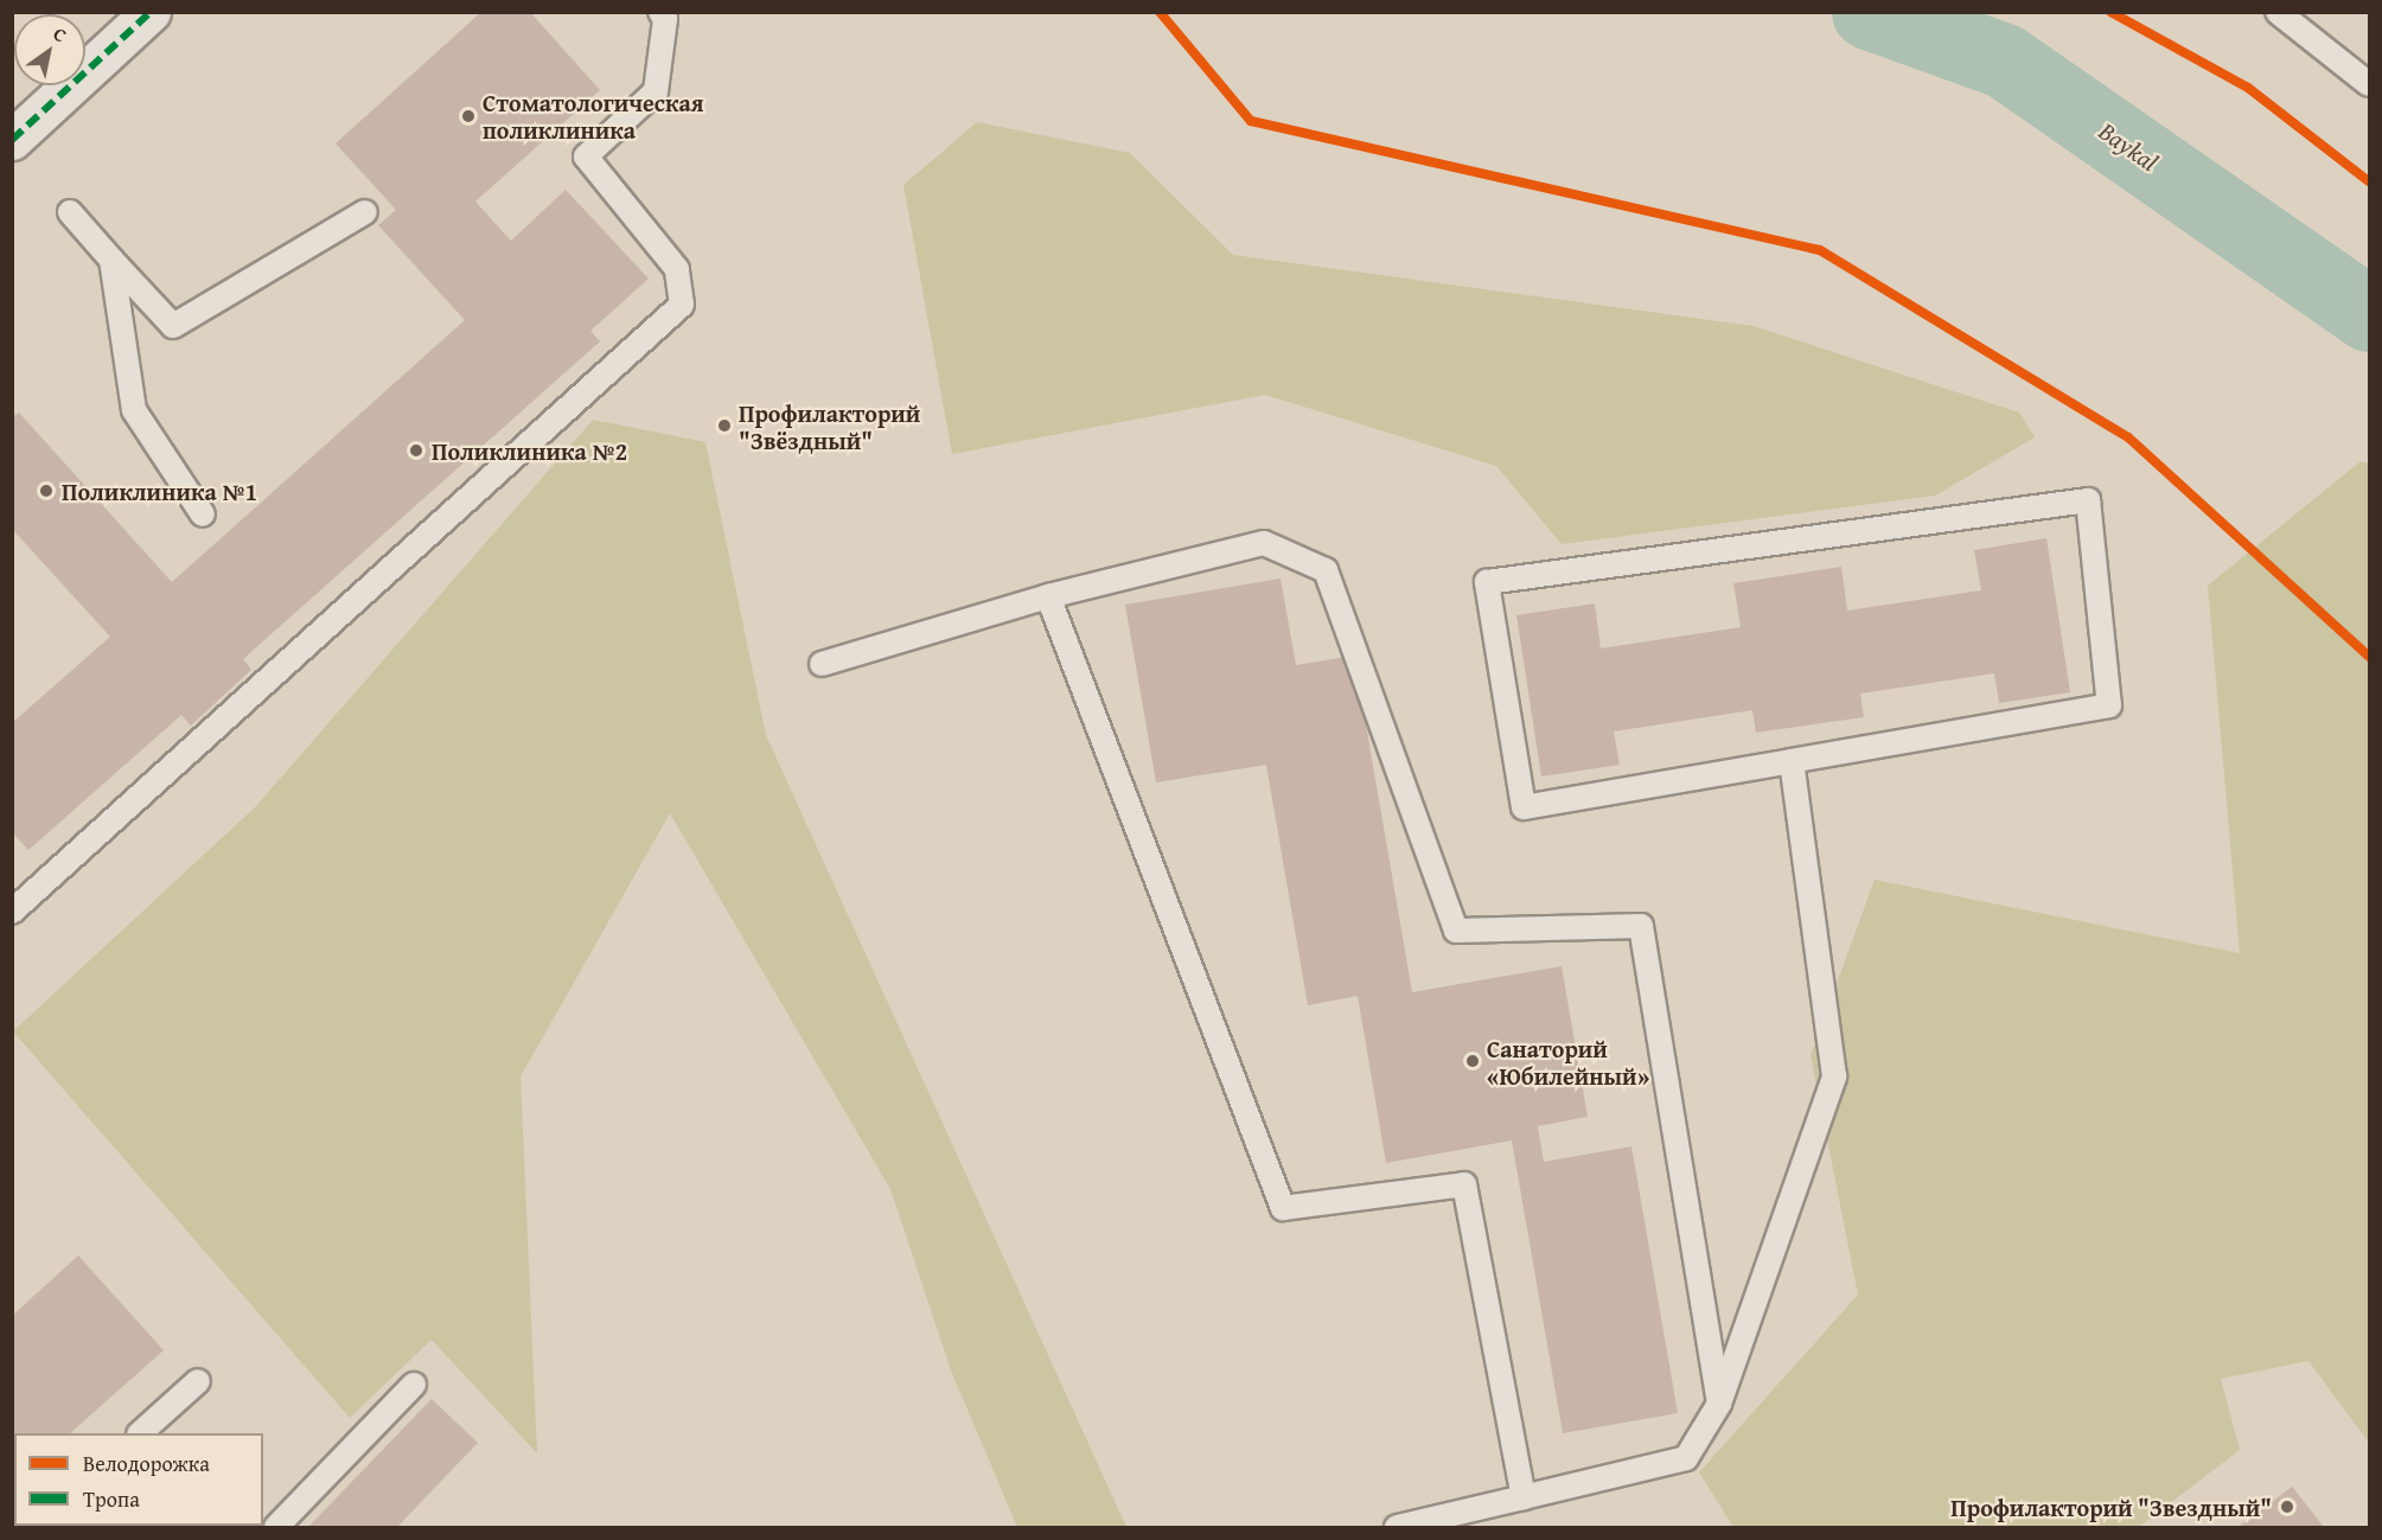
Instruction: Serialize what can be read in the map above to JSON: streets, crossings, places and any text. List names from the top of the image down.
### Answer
{
  "water": ["Baykal"],
  "places": [
    "Стоматологическая поликлиника",
    "Профилакторий \"Звёздный\"",
    "Поликлиника №2",
    "Поликлиника №1",
    "Санаторий «Юбилейный»",
    "Профилакторий \"Звездный\""
  ],
  "legend": ["Велодорожка", "Тропа"],
  "north": "top right"
}
